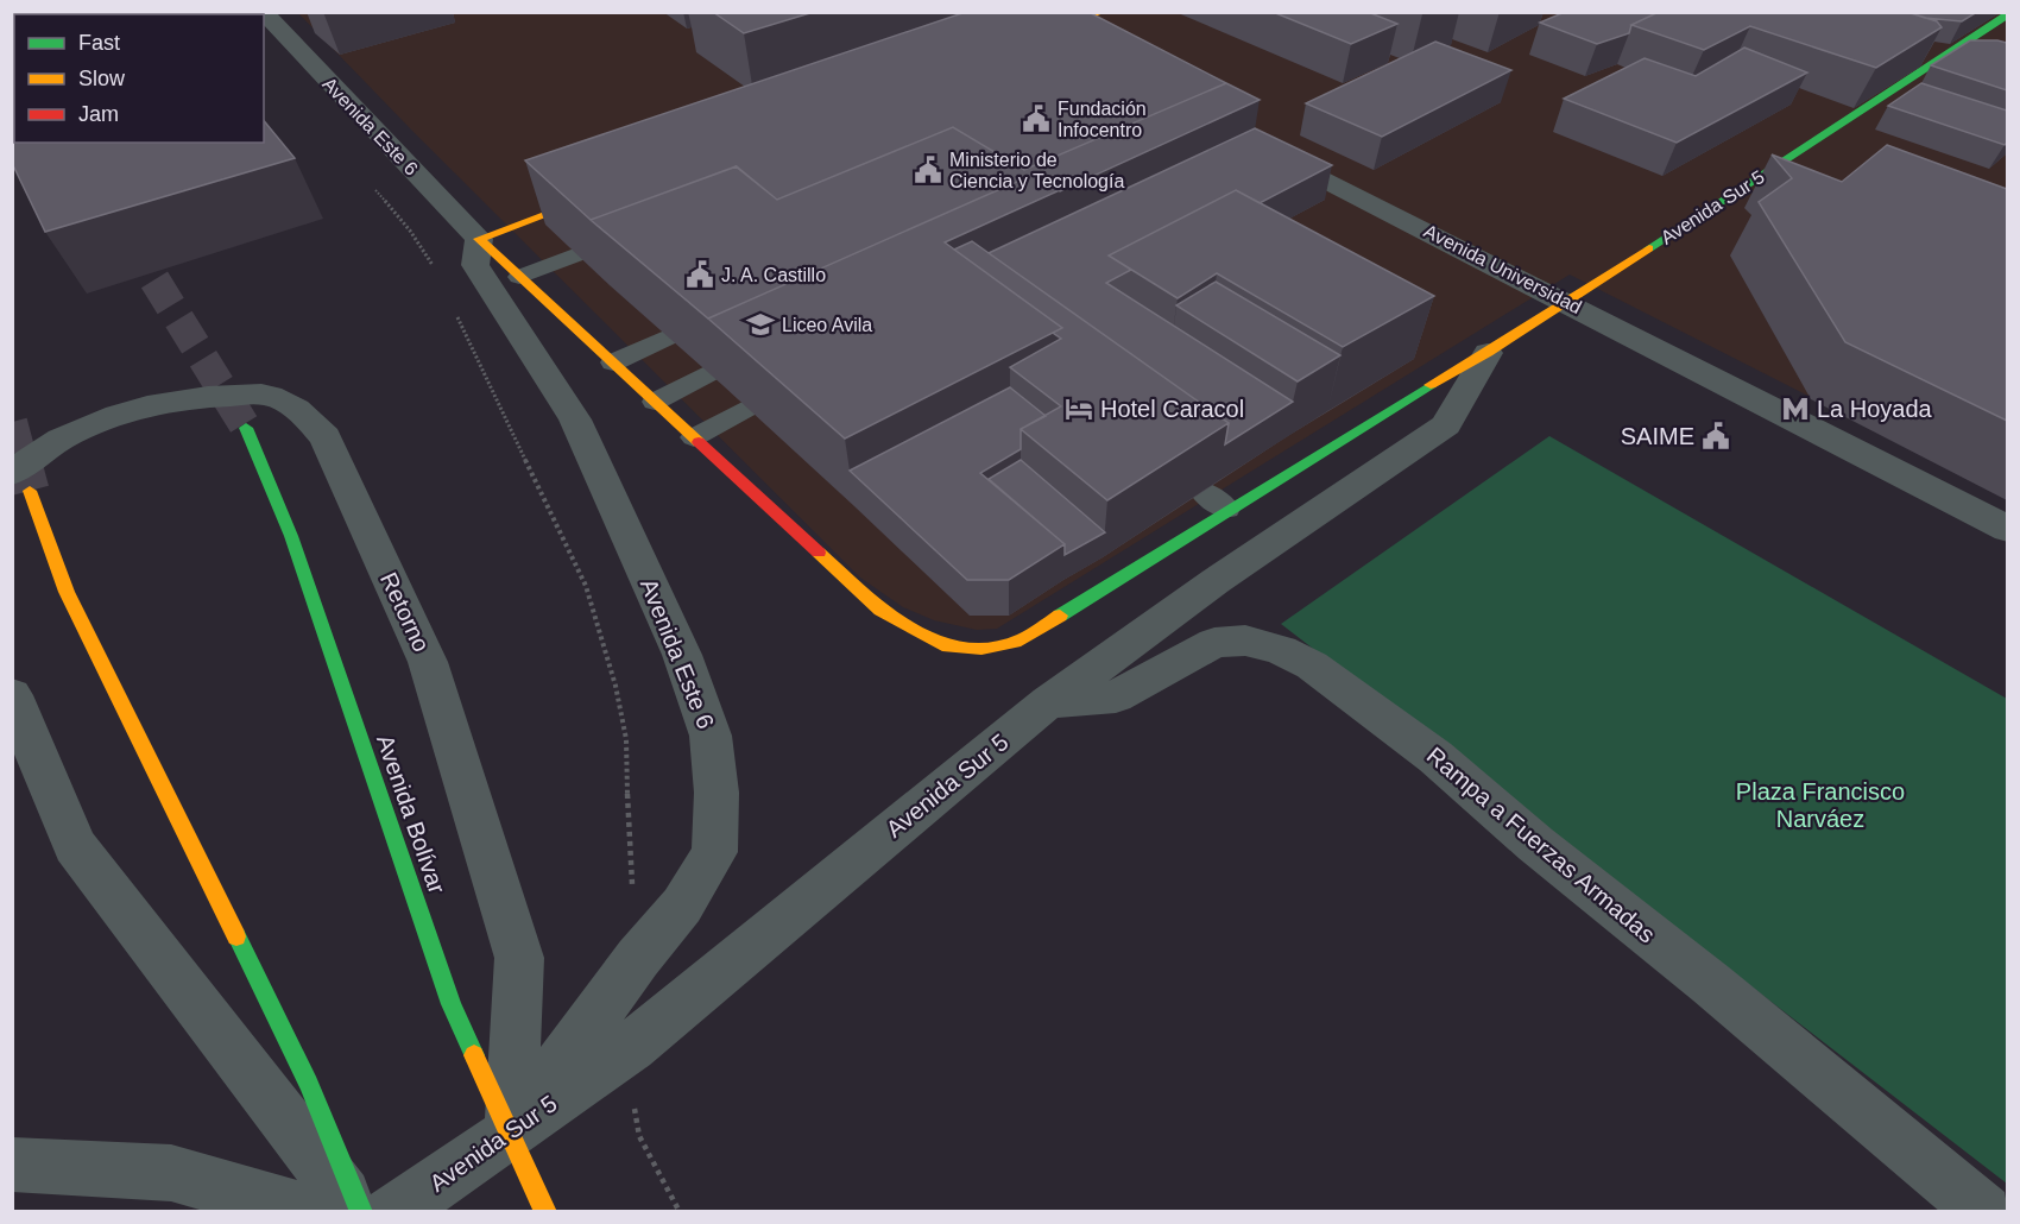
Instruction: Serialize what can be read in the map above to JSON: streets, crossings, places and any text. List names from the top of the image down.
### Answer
{
  "streets": {
    "street": [
      "Avenida Este 6",
      "Avenida Sur 5",
      "Avenida Universidad",
      "Retorno",
      "Avenida Bolívar",
      "Rampa a Fuerzas Armadas"
    ]
  },
  "crossings": [
    ["Avenida Este 6", "Avenida Sur 5"],
    ["Avenida Este 6", "Retorno"],
    ["Avenida Este 6", "Avenida Bolívar"],
    ["Avenida Sur 5", "Avenida Universidad"],
    ["Avenida Sur 5", "Retorno"],
    ["Avenida Sur 5", "Avenida Bolívar"],
    ["Avenida Sur 5", "Rampa a Fuerzas Armadas"],
    ["Retorno", "Avenida Bolívar"]
  ],
  "parks": ["Plaza Francisco Narváez"],
  "places": {
    "public building": [
      "Fundación Infocentro",
      "Ministerio de Ciencia y Tecnología",
      "J. A. Castillo",
      "SAIME"
    ],
    "school or university": ["Liceo Avila"],
    "hotel": ["Hotel Caracol"],
    "metro station": ["La Hoyada"]
  },
  "legend": ["Fast", "Slow", "Jam"]
}
